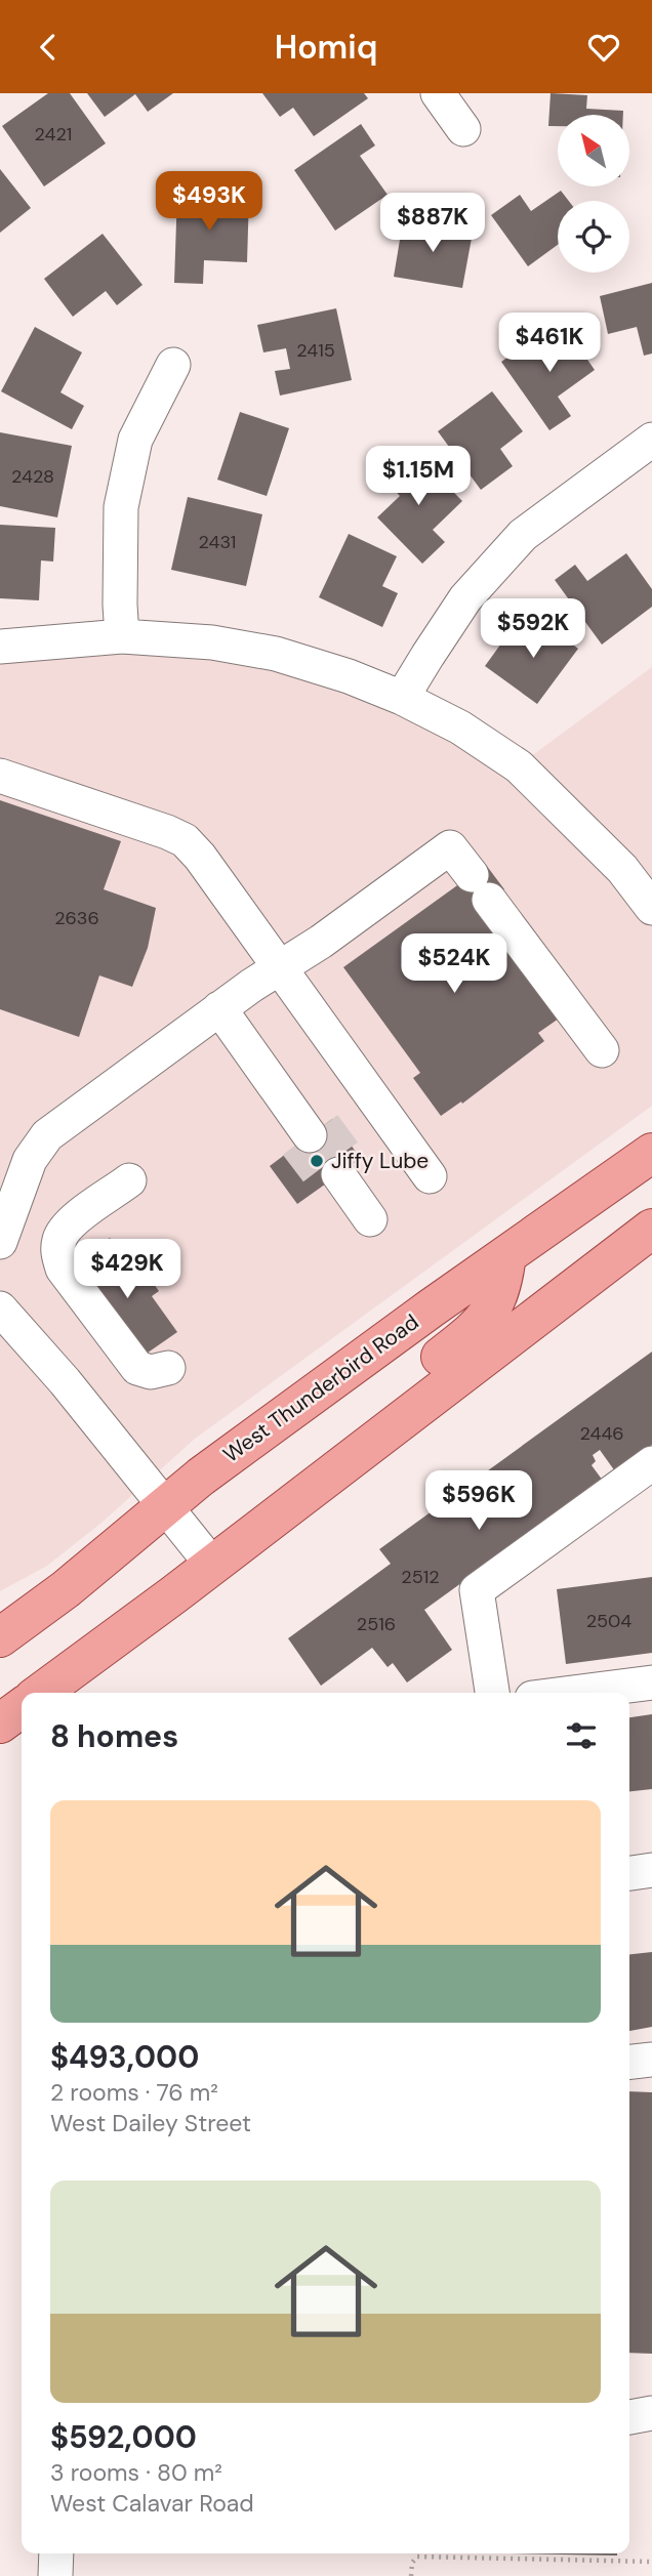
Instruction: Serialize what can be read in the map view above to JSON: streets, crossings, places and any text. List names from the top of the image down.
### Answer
{
  "streets": {
    "main road": ["West Thunderbird Road"]
  },
  "places": ["Jiffy Lube"],
  "house_numbers": [
    "2421",
    "2415",
    "2428",
    "2431",
    "2636",
    "2446",
    "2512",
    "2504",
    "2516"
  ],
  "north": "top left",
  "page": {
    "header": "Homiq",
    "price": [
      "$493K",
      "$887K",
      "$461K",
      "$1.15M",
      "$592K",
      "$524K",
      "$429K",
      "$596K"
    ],
    "heading": "8 homes",
    "list": [
      {
        "name": "$493,000",
        "note": "2 rooms · 76 m² · West Dailey Street"
      },
      {
        "name": "$592,000",
        "note": "3 rooms · 80 m² · West Calavar Road"
      }
    ]
  }
}
